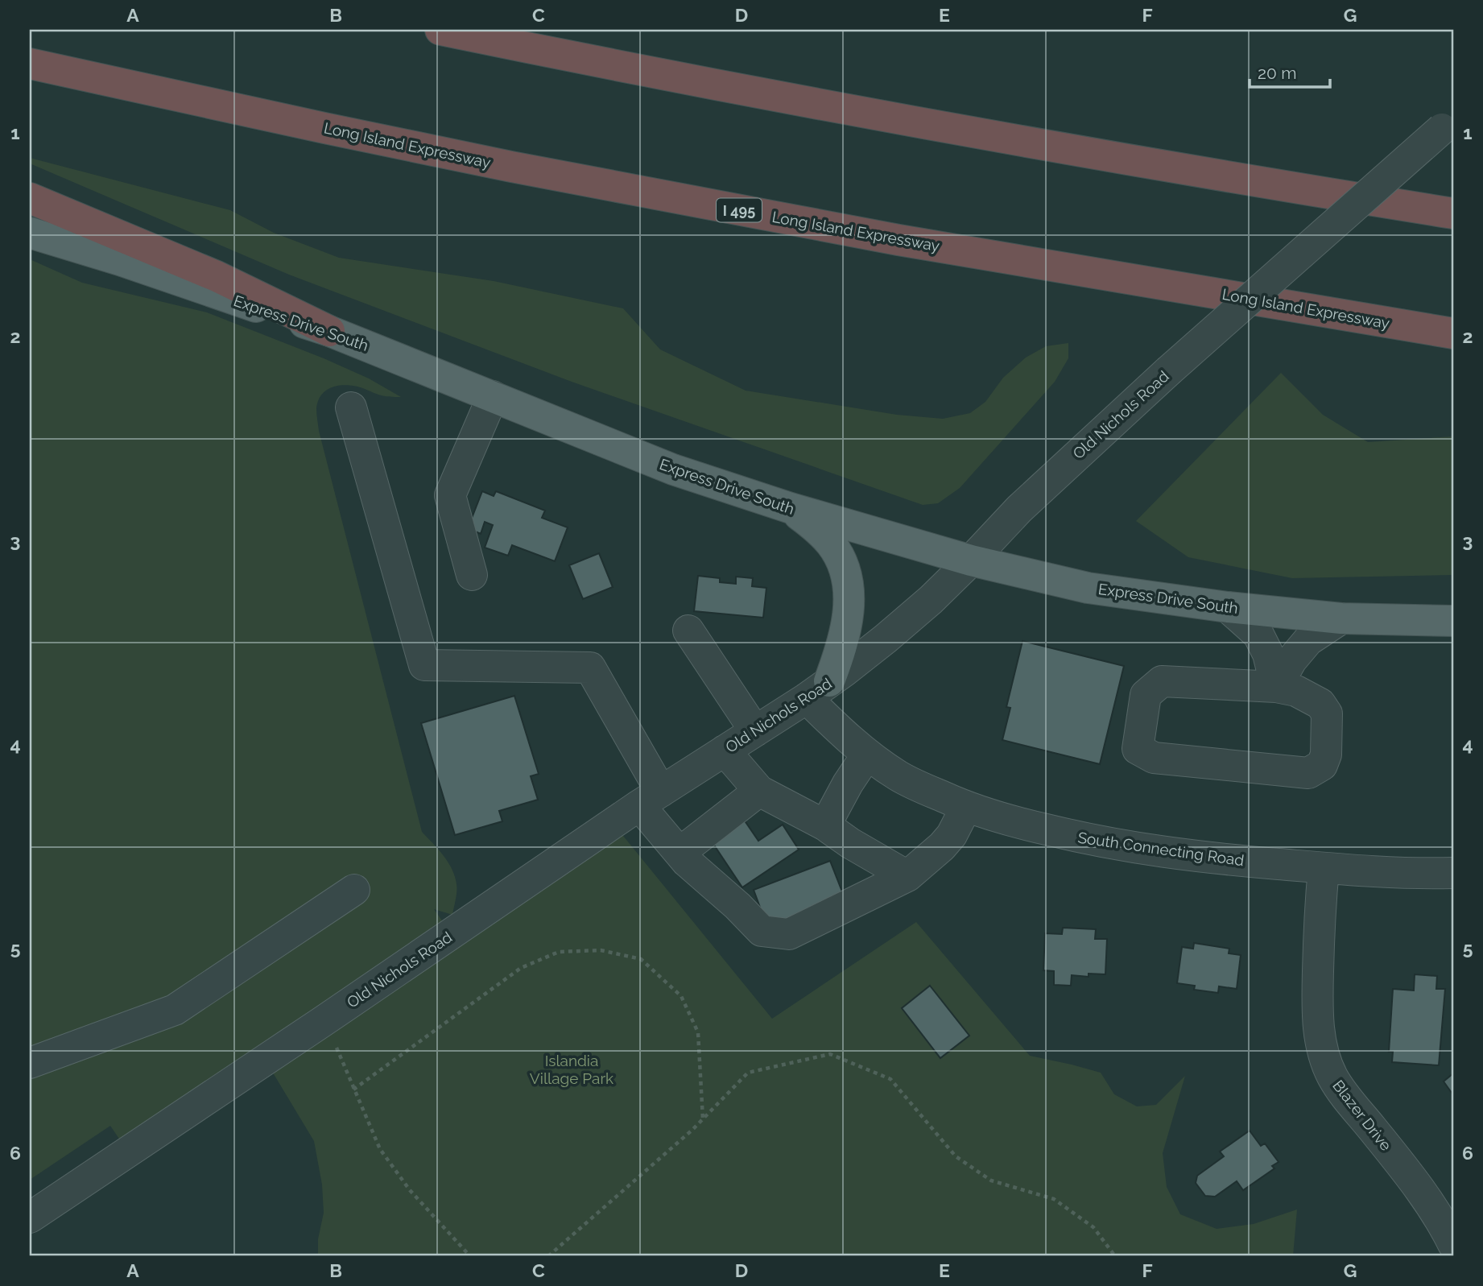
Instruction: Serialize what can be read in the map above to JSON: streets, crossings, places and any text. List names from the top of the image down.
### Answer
{
  "streets": {
    "highway": ["Long Island Expressway", "I 495"],
    "main road": ["Express Drive South"],
    "street": ["Old Nichols Road", "South Connecting Road", "Blazer Drive"]
  },
  "crossings": [
    ["Express Drive South", "Old Nichols Road"],
    ["Old Nichols Road", "South Connecting Road"],
    ["South Connecting Road", "Blazer Drive"]
  ],
  "parks": ["Islandia Village Park"],
  "scale_bar": "20 m",
  "grid": {
    "columns": [
      "A",
      "B",
      "C",
      "D",
      "E",
      "F",
      "G"
    ],
    "rows": [
      "1",
      "2",
      "3",
      "4",
      "5",
      "6"
    ]
  }
}
